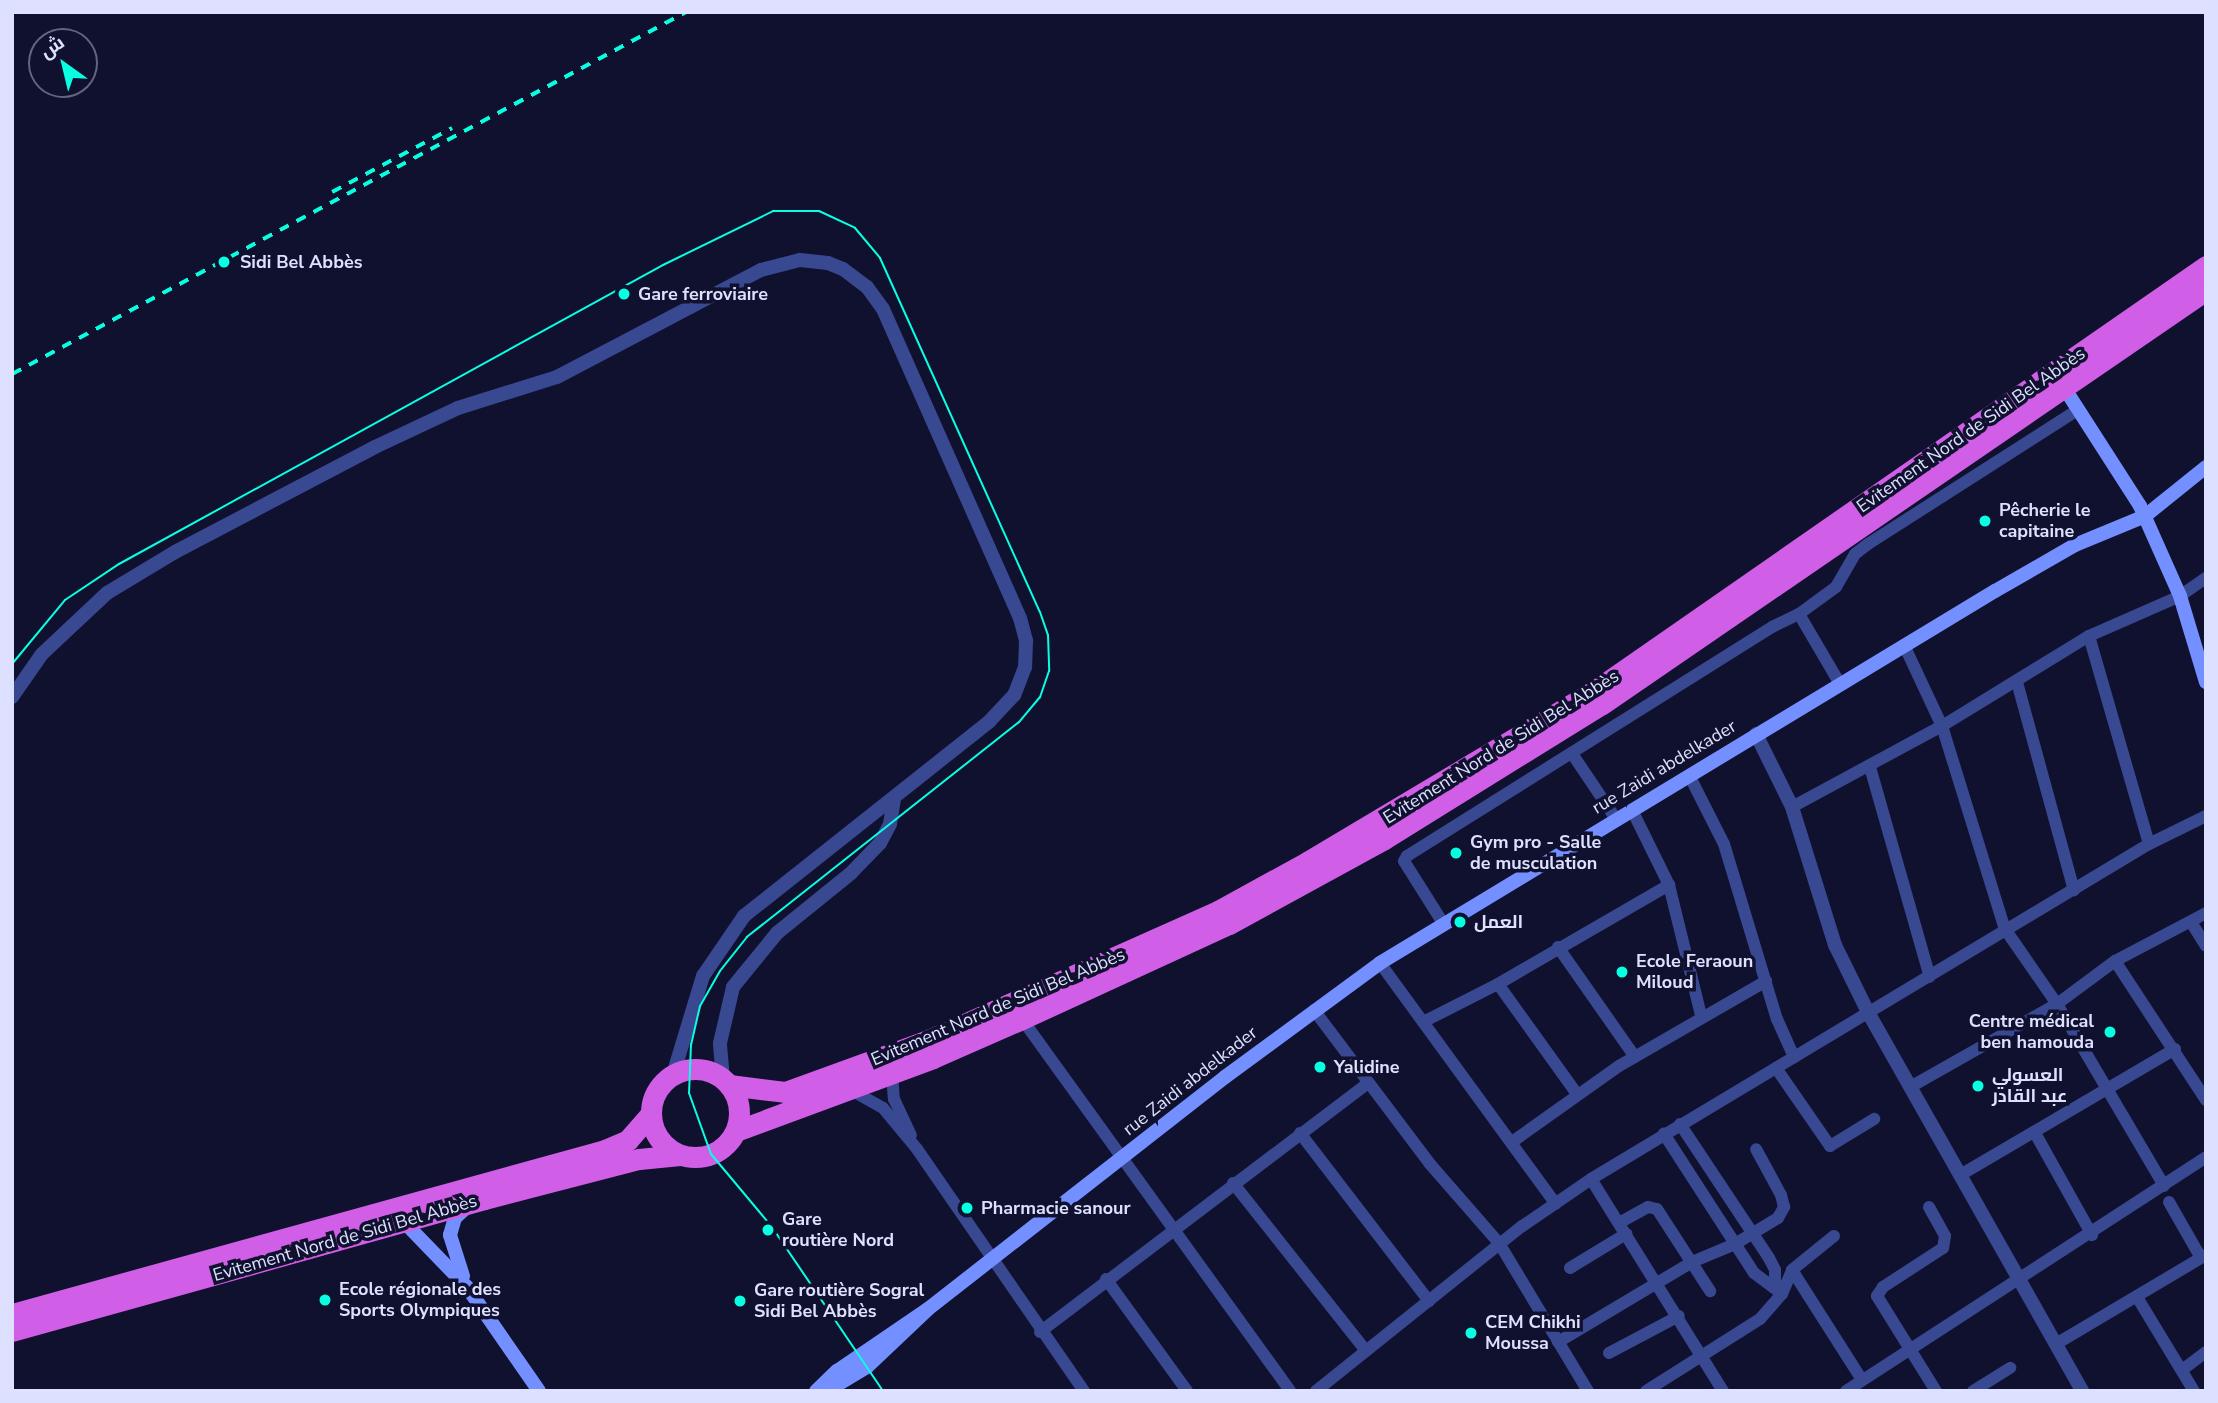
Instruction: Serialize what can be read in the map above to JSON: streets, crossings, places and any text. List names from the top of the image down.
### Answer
{
  "streets": {
    "highway": ["Evitement Nord de Sidi Bel Abbès"],
    "main road": ["rue Zaidi abdelkader"]
  },
  "places": [
    "Sidi Bel Abbès",
    "Gare ferroviaire",
    "Pêcherie le capitaine",
    "Gym pro - Salle de musculation",
    "العمل",
    "Ecole Feraoun Miloud",
    "Centre médical ben hamouda",
    "Yalidine",
    "العسولي عبد القادر",
    "Pharmacie sanour",
    "Gare routière Nord",
    "Ecole régionale des Sports Olympiques",
    "Gare routière Sogral Sidi Bel Abbès",
    "CEM Chikhi Moussa"
  ],
  "north": "top left"
}
